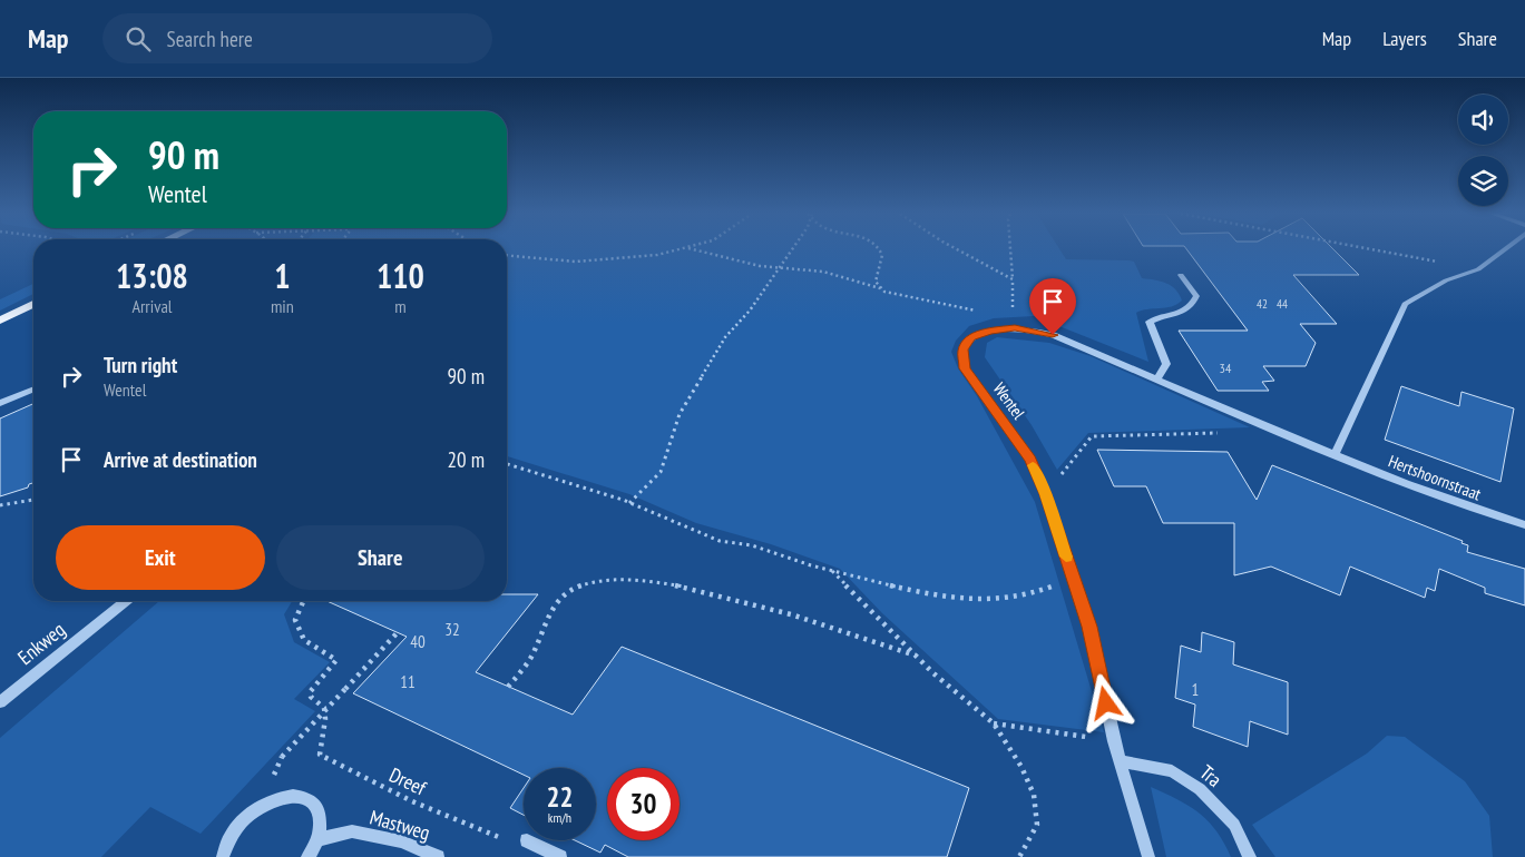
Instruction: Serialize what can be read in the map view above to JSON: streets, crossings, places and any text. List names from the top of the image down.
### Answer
{
  "streets": {
    "street": [
      "Wentel",
      "Hertshoornstraat",
      "Enkweg",
      "Tra",
      "Mastweg"
    ],
    "path": ["Dreef"]
  },
  "crossings": [
    ["Wentel", "Hertshoornstraat"],
    ["Wentel", "Tra"]
  ],
  "house_numbers": [
    "42",
    "44",
    "34",
    "32",
    "40",
    "11",
    "1"
  ],
  "page": {
    "header": "Map",
    "search": "Search here",
    "nav": ["Map", "Layers", "Share"],
    "turn": ["90 m", "Wentel"],
    "eta": [
      "13:08",
      "Arrival",
      "1",
      "min",
      "110",
      "m"
    ],
    "list": [
      {
        "name": "Turn right",
        "note": "Wentel",
        "value": "90 m"
      },
      {
        "name": "Arrive at destination",
        "value": "20 m"
      }
    ],
    "buttons": ["Exit", "Share"],
    "speed": "22 km/h",
    "limit": "30"
  }
}
